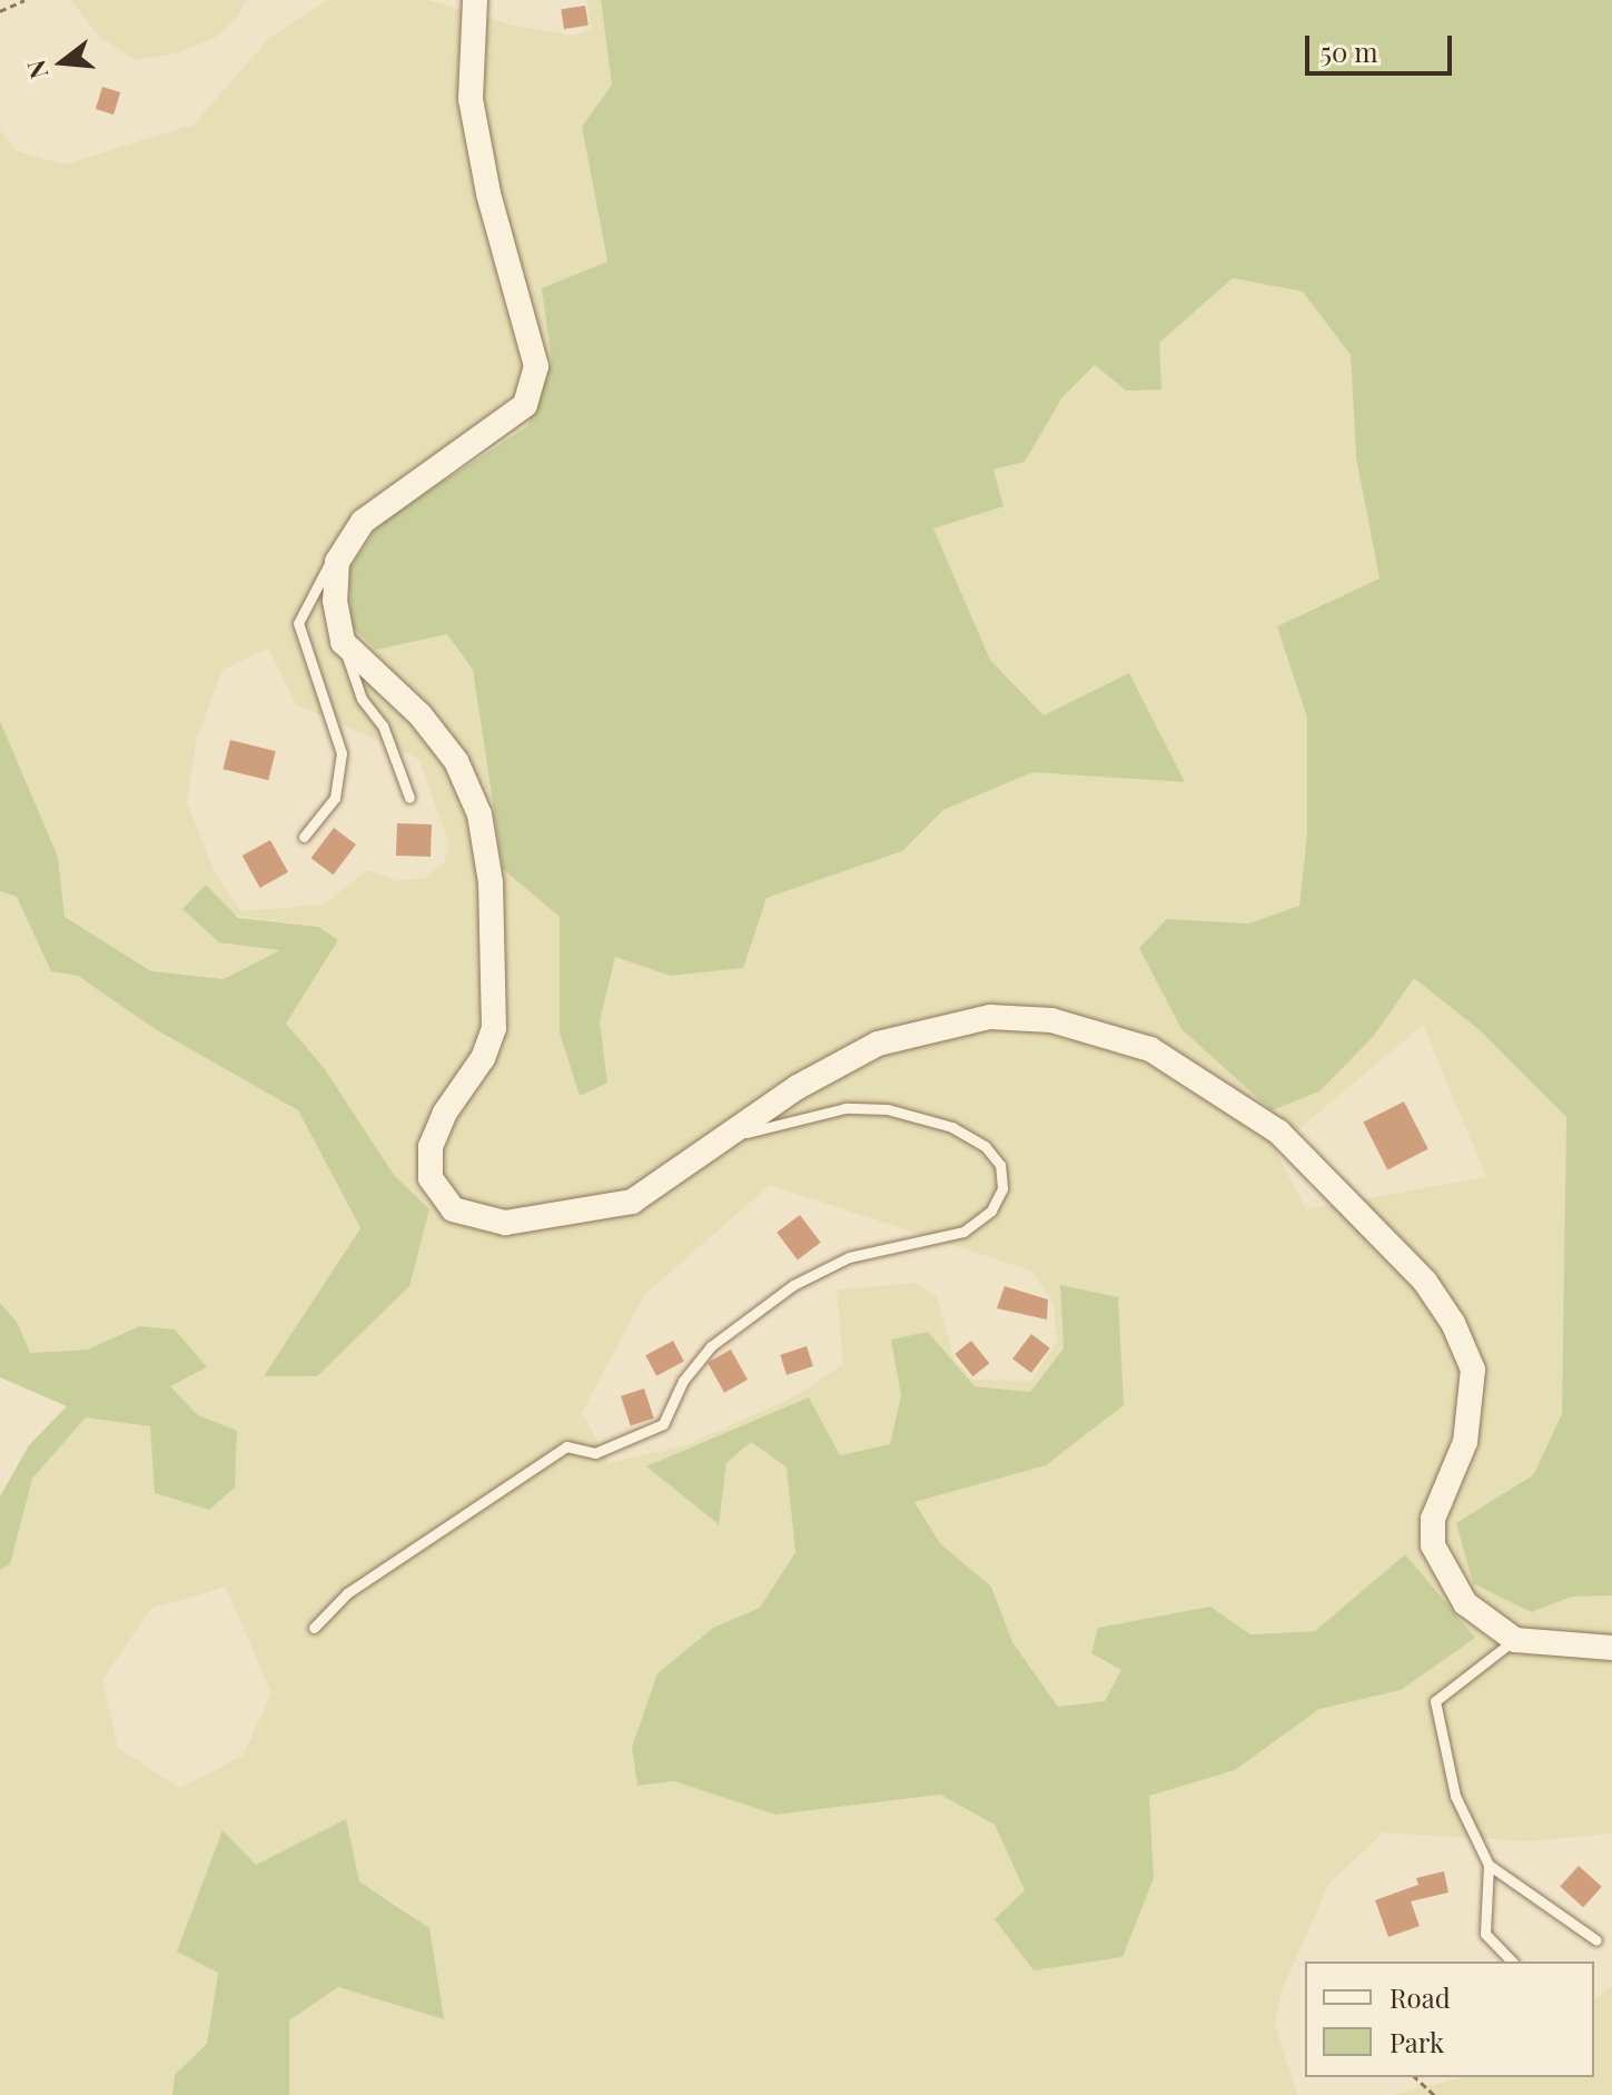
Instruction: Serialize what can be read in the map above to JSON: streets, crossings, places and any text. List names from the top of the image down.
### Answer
{
  "legend": ["Road", "Park"],
  "scale_bar": "50 m",
  "north": "left"
}
